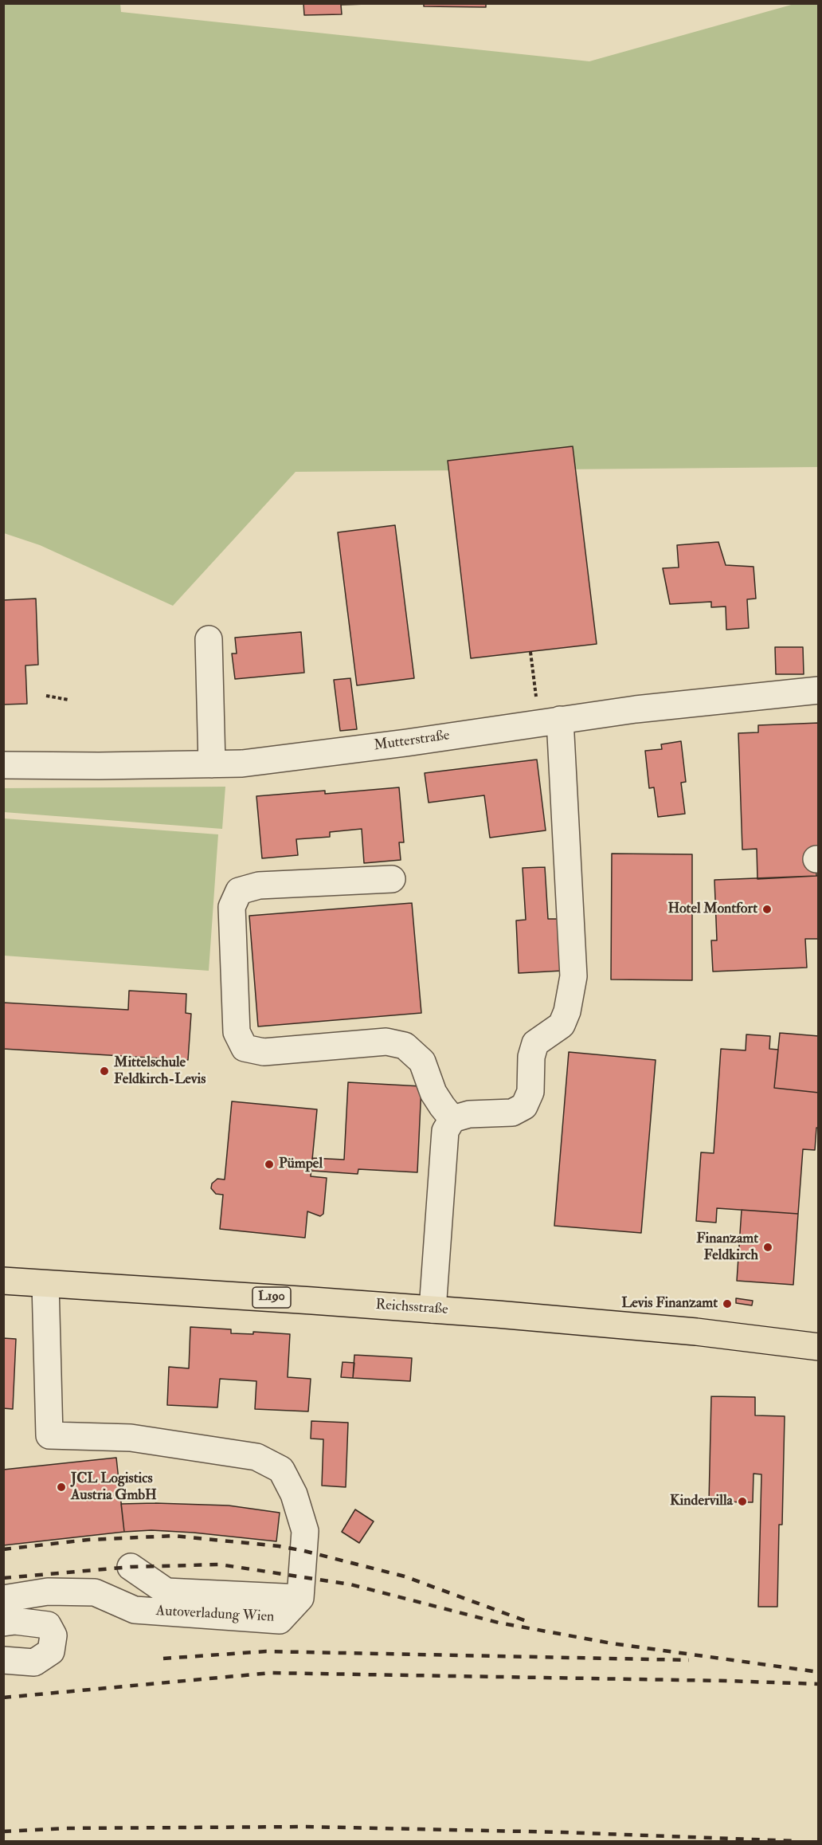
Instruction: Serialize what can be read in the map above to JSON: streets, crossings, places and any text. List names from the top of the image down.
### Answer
{
  "streets": {
    "main road": ["L190", "Reichsstraße"],
    "street": ["Mutterstraße", "Autoverladung Wien"]
  },
  "places": [
    "Hotel Montfort",
    "Mittelschule Feldkirch-Levis",
    "Pümpel",
    "Finanzamt Feldkirch",
    "Levis Finanzamt",
    "JCL Logistics Austria GmbH",
    "Kindervilla"
  ]
}
